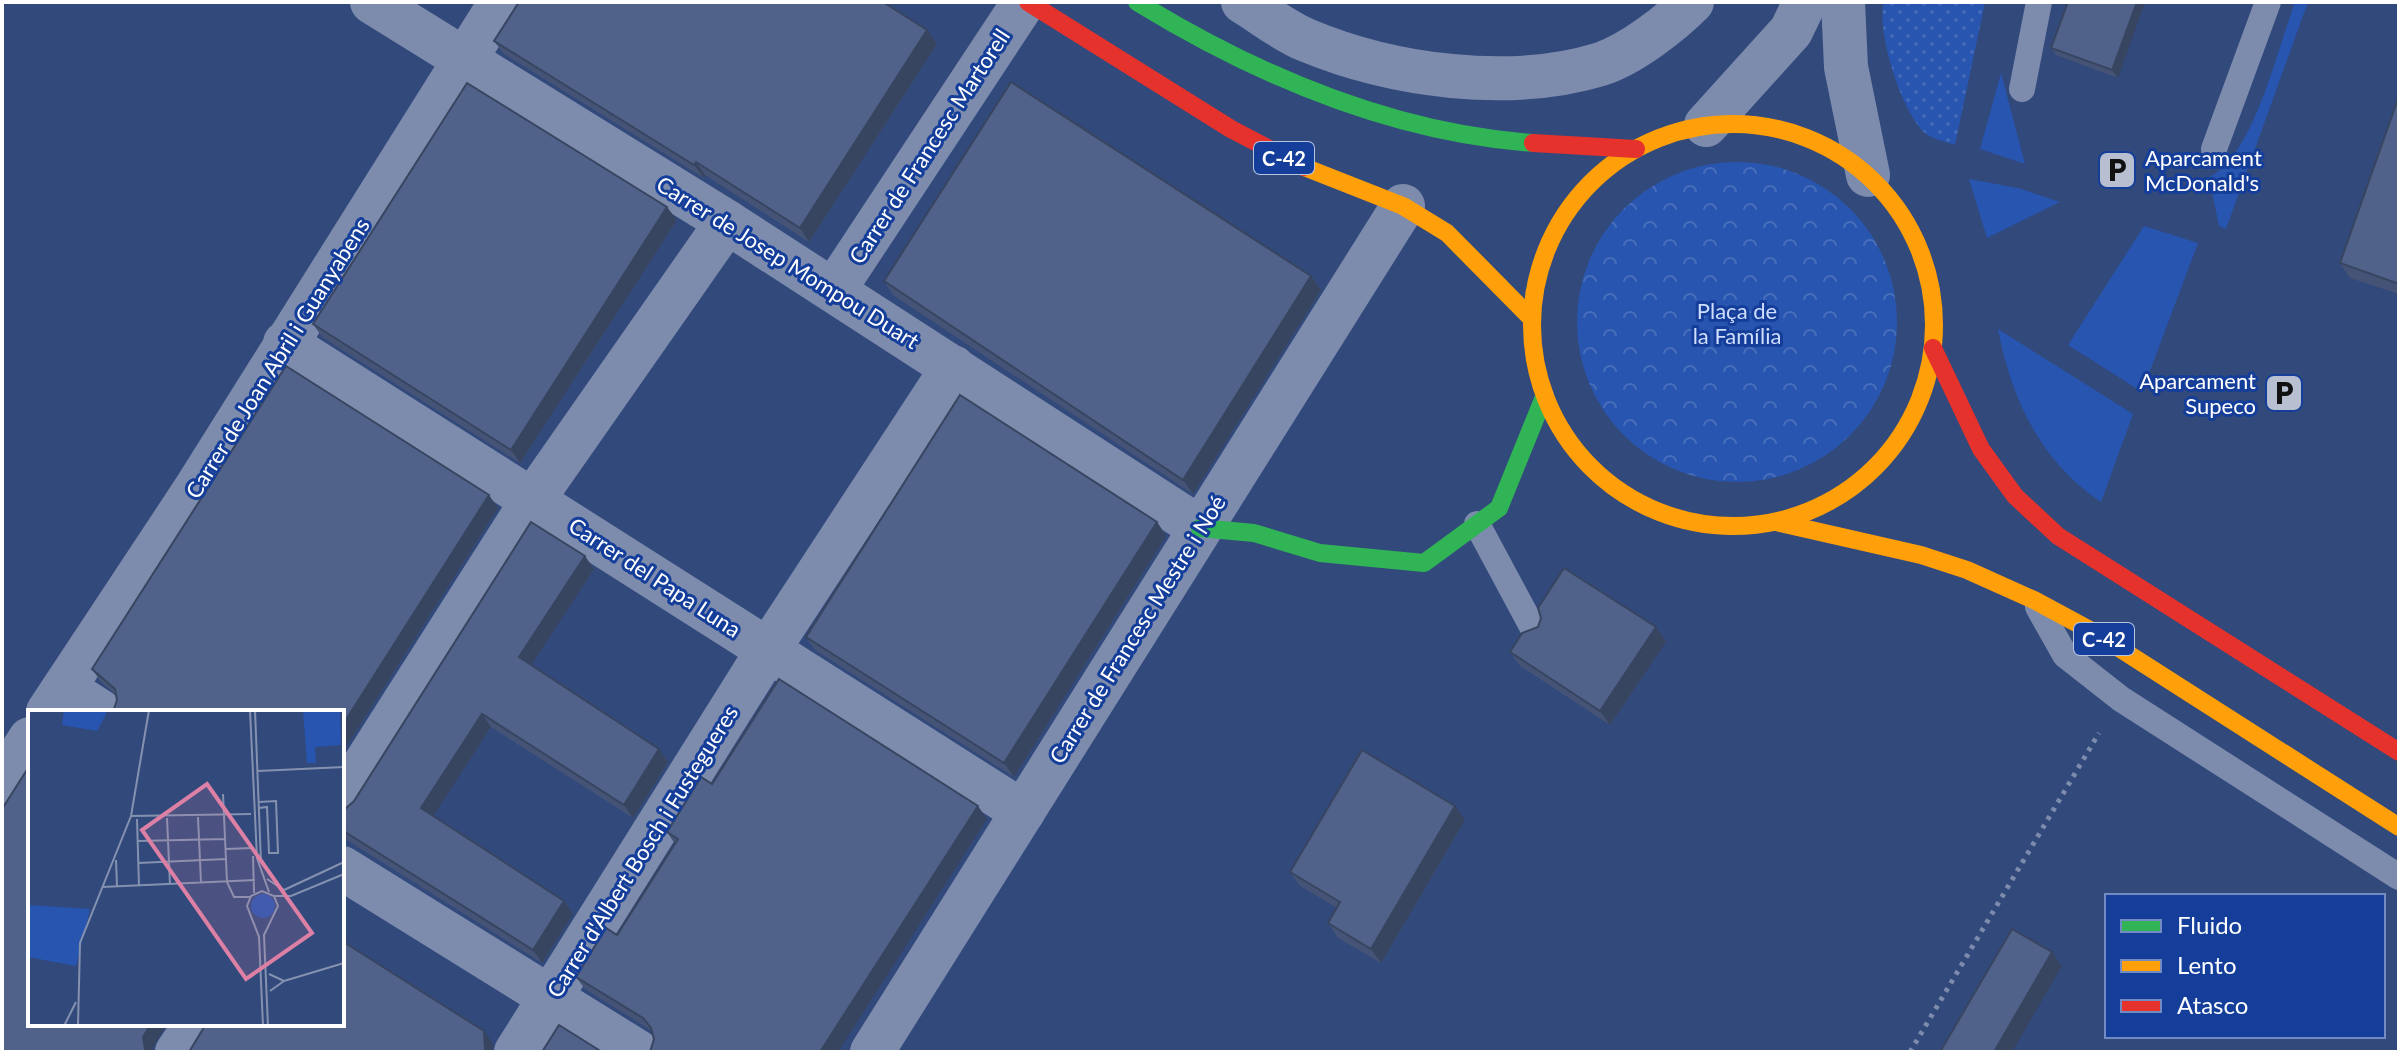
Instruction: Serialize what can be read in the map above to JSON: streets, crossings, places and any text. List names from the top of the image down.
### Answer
{
  "streets": {
    "main road": ["C-42"],
    "street": [
      "Carrer de Francesc Martorell",
      "Carrer de Josep Mompou Duart",
      "Carrer de Joan Abril i Guanyabens",
      "Carrer del Papa Luna",
      "Carrer de Francesc Mestre i Noé",
      "Carrer d'Albert Bosch i Fustegueres"
    ]
  },
  "crossings": [
    ["Carrer de Francesc Martorell", "C-42"],
    ["Carrer de Francesc Martorell", "Carrer de Josep Mompou Duart"],
    ["C-42", "Carrer de Francesc Mestre i Noé"],
    ["Carrer de Josep Mompou Duart", "Carrer de Joan Abril i Guanyabens"],
    ["Carrer de Josep Mompou Duart", "Carrer de Francesc Mestre i Noé"],
    ["Carrer de Josep Mompou Duart", "Carrer d'Albert Bosch i Fustegueres"],
    ["Carrer de Joan Abril i Guanyabens", "Carrer del Papa Luna"],
    ["Carrer del Papa Luna", "Carrer de Francesc Mestre i Noé"],
    ["Carrer del Papa Luna", "Carrer d'Albert Bosch i Fustegueres"]
  ],
  "parks": ["Plaça de la Família"],
  "places": {
    "parking": ["Aparcament McDonald's", "Aparcament Supeco"]
  },
  "legend": ["Fluido", "Lento", "Atasco"]
}
